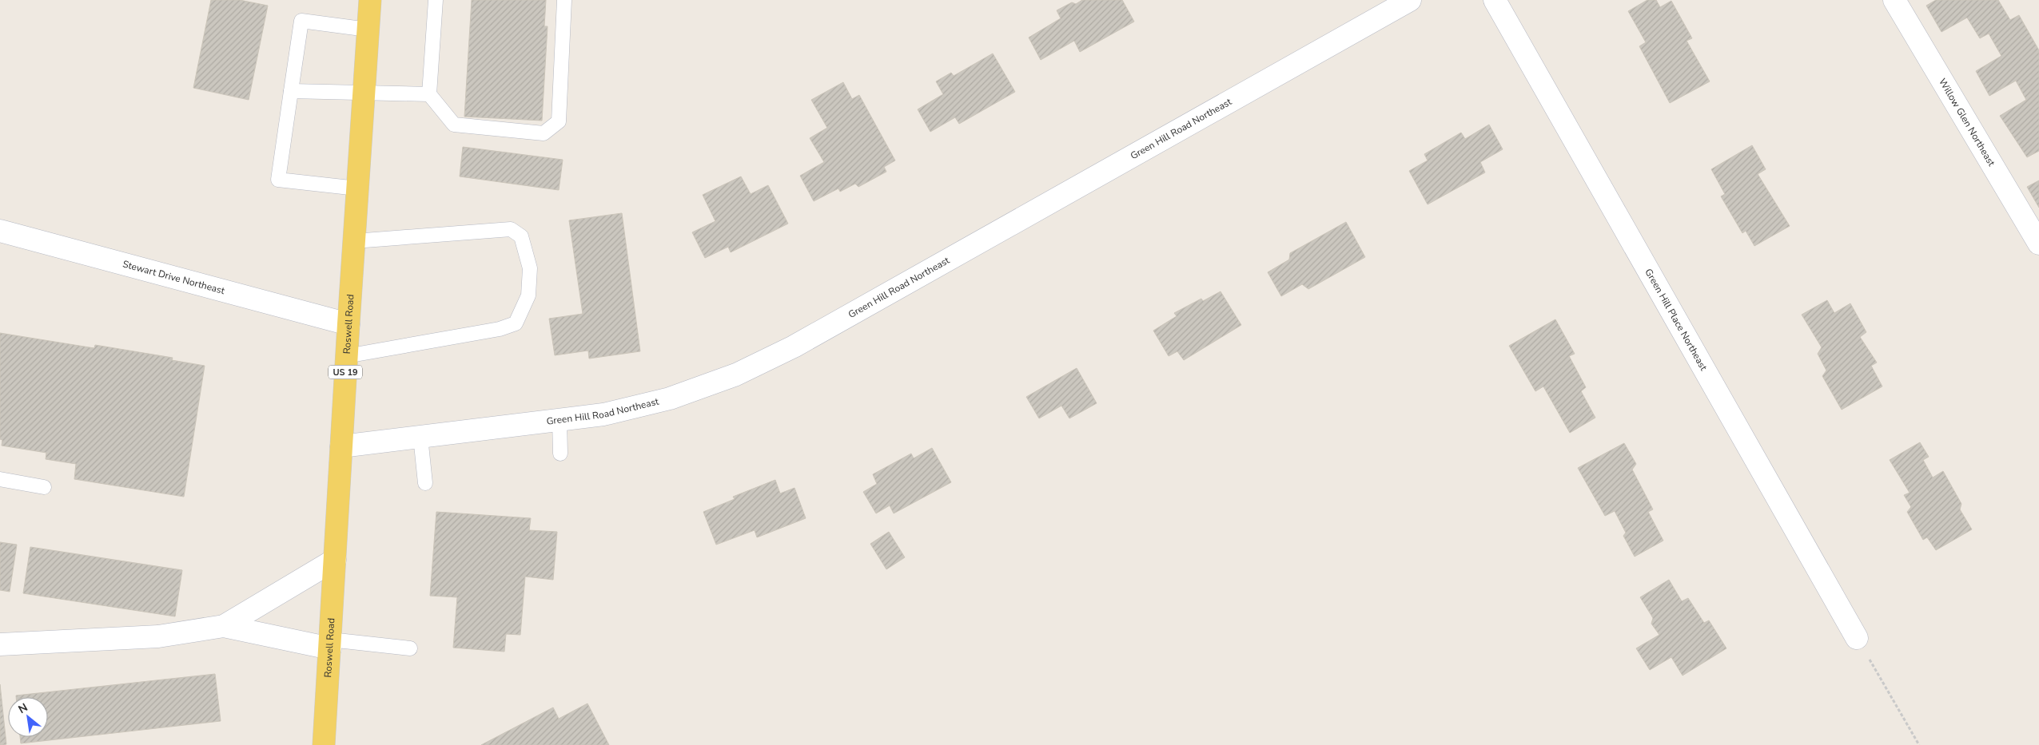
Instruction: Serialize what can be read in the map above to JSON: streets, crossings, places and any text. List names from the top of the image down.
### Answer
{
  "streets": {
    "main road": ["Roswell Road", "US 19"],
    "street": [
      "Willow Glen Northeast",
      "Green Hill Road Northeast",
      "Stewart Drive Northeast",
      "Green Hill Place Northeast"
    ]
  },
  "crossings": [
    ["Green Hill Road Northeast", "Roswell Road"],
    ["Stewart Drive Northeast", "Roswell Road"]
  ],
  "north": "top left"
}
